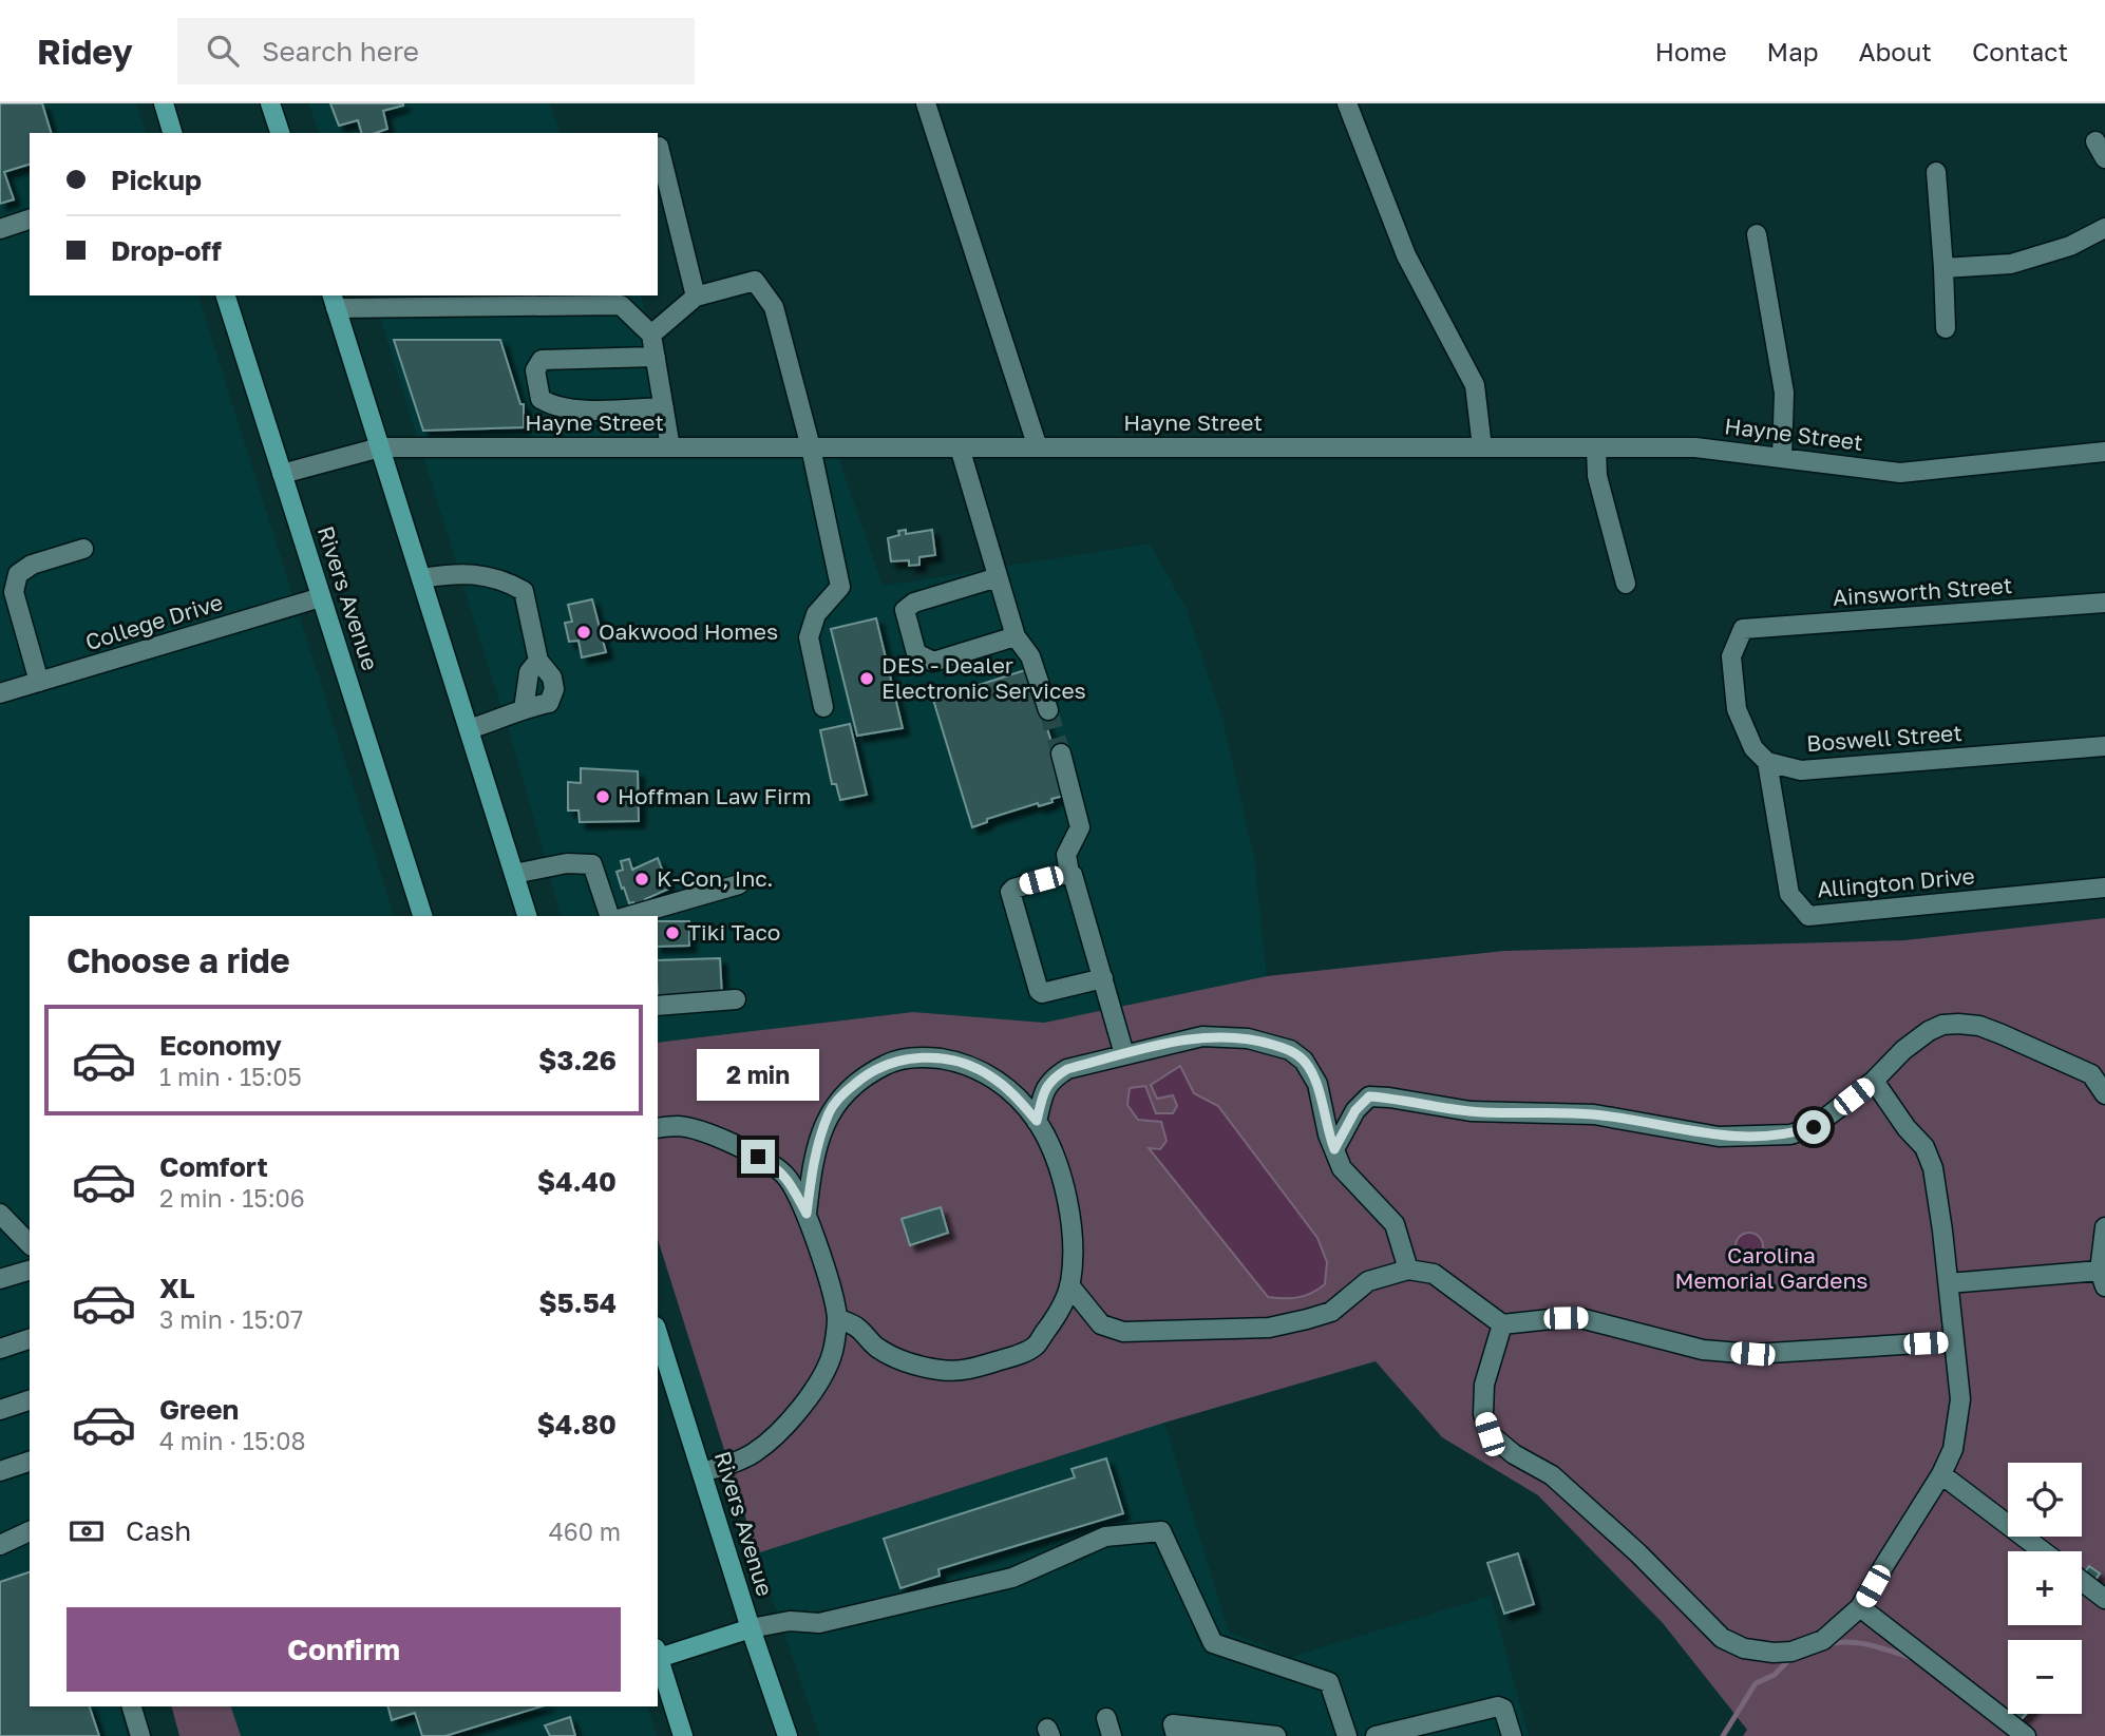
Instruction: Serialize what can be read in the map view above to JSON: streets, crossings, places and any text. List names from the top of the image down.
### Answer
{
  "streets": {
    "main road": ["Rivers Avenue"],
    "street": [
      "Hayne Street",
      "Ainsworth Street",
      "College Drive",
      "Boswell Street",
      "Allington Drive"
    ]
  },
  "crossings": [
    ["Hayne Street", "Rivers Avenue"],
    ["Ainsworth Street", "Boswell Street"],
    ["Ainsworth Street", "Allington Drive"],
    ["Rivers Avenue", "College Drive"],
    ["Boswell Street", "Allington Drive"]
  ],
  "parks": ["Carolina Memorial Gardens"],
  "places": [
    "Oakwood Homes",
    "DES - Dealer Electronic Services",
    "Hoffman Law Firm",
    "K-Con, Inc.",
    "Tiki Taco"
  ],
  "page": {
    "header": "Ridey",
    "search": "Search here",
    "nav": [
      "Home",
      "Map",
      "About",
      "Contact"
    ],
    "banner": ["Pickup", "Drop-off"],
    "heading": "Choose a ride",
    "list": [
      {
        "name": "Economy",
        "note": "1 min · 15:05",
        "value": "$3.26"
      },
      {
        "name": "Comfort",
        "note": "2 min · 15:06",
        "value": "$4.40"
      },
      {
        "name": "XL",
        "note": "3 min · 15:07",
        "value": "$5.54"
      },
      {
        "name": "Green",
        "note": "4 min · 15:08",
        "value": "$4.80"
      }
    ],
    "bubble": "2 min",
    "map_buttons": ["+", "−"],
    "pay": ["Cash", "460 m"],
    "buttons": "Confirm"
  }
}
